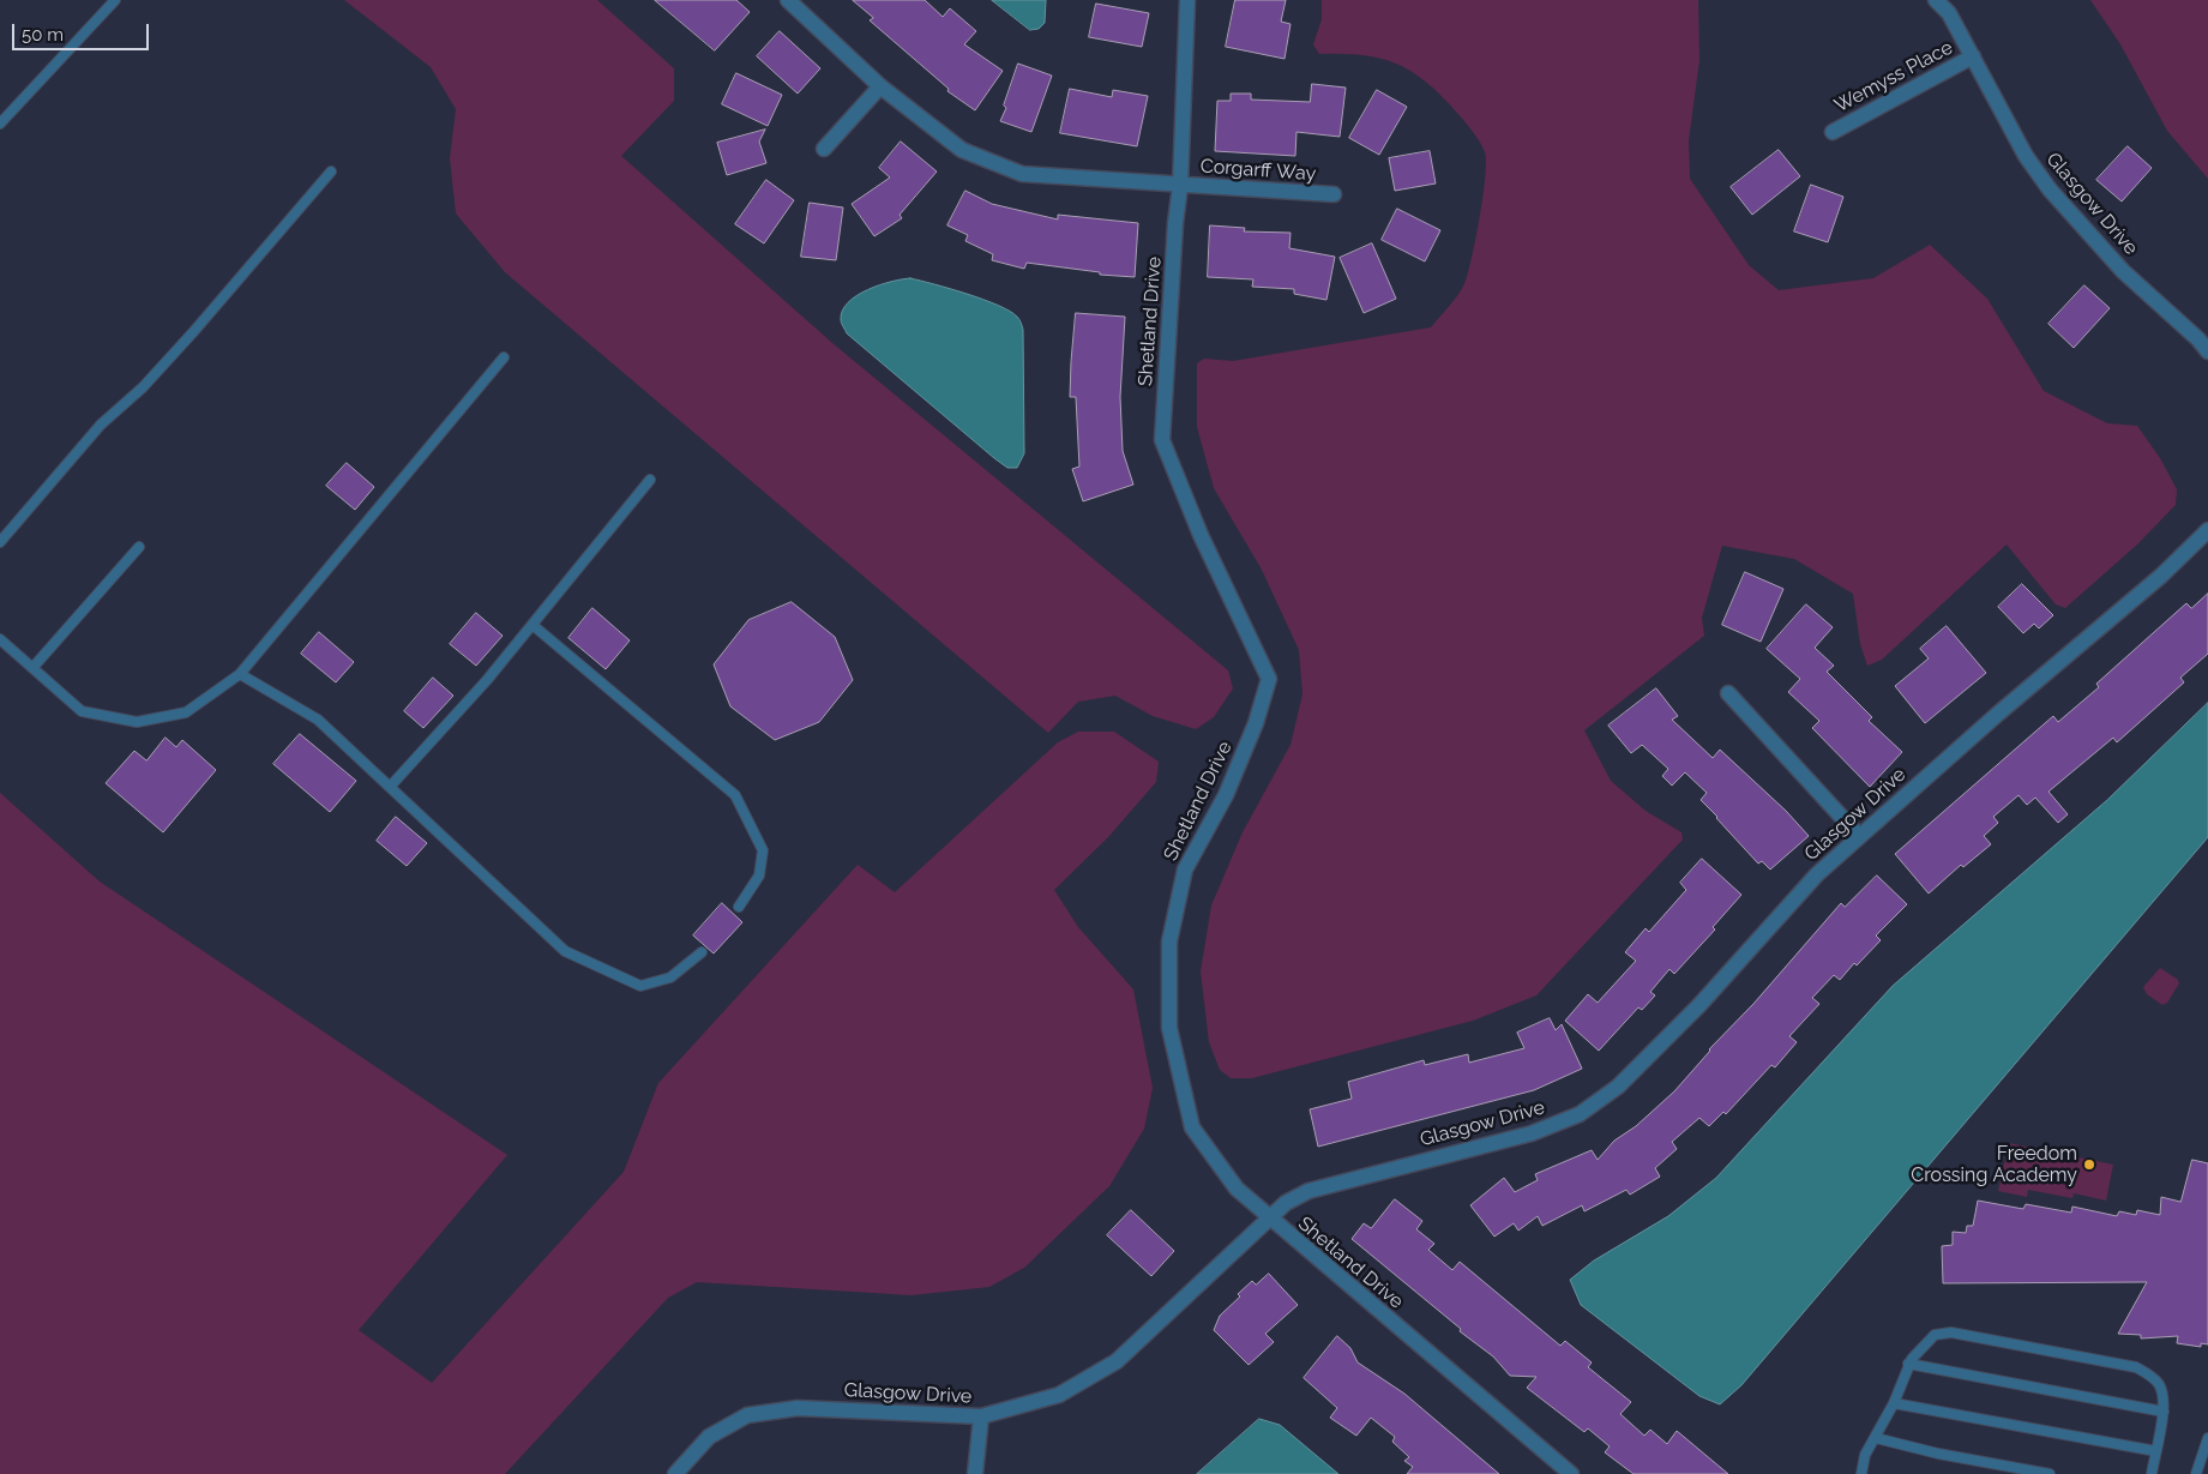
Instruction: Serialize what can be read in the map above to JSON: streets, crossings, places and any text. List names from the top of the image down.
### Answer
{
  "streets": {
    "street": [
      "Wemyss Place",
      "Corgarff Way",
      "Glasgow Drive",
      "Shetland Drive"
    ]
  },
  "crossings": [
    ["Wemyss Place", "Glasgow Drive"],
    ["Corgarff Way", "Shetland Drive"],
    ["Glasgow Drive", "Shetland Drive"]
  ],
  "places": ["Freedom Crossing Academy"],
  "scale_bar": "50 m"
}
